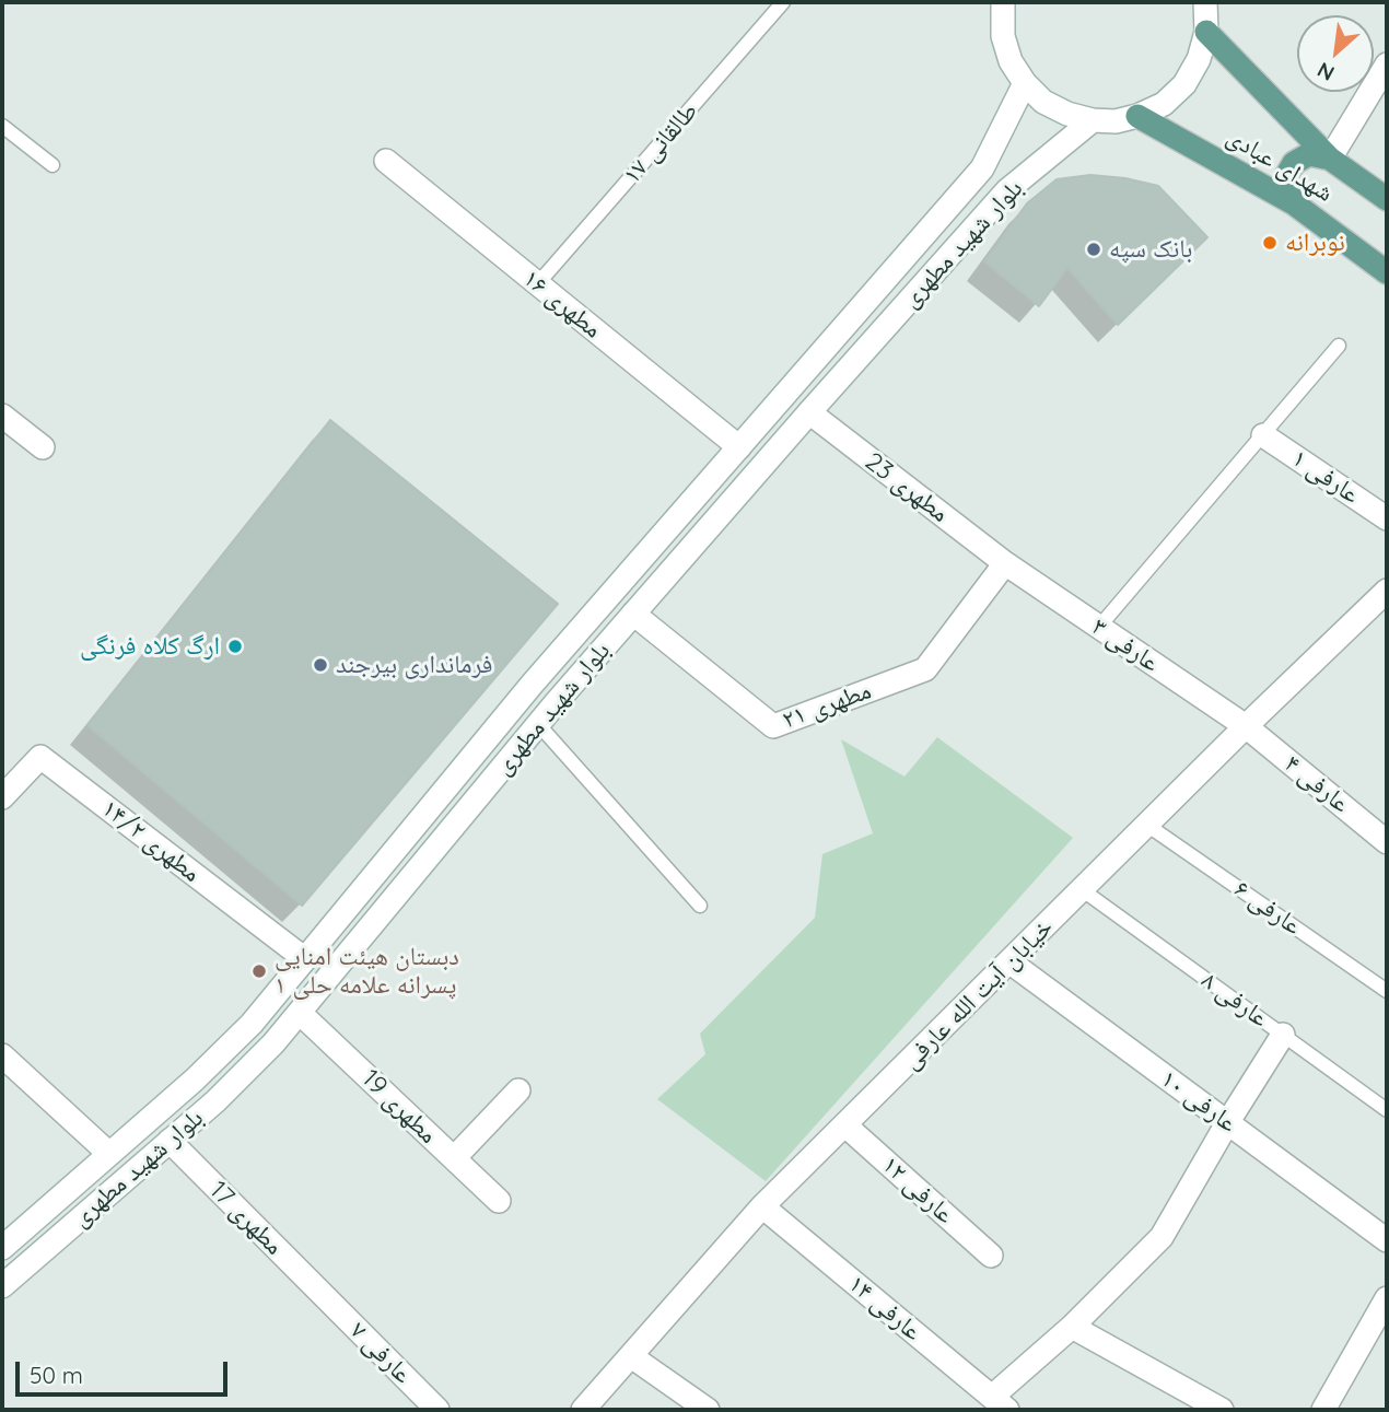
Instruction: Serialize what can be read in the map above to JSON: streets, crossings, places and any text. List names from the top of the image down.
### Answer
{
  "streets": {
    "main road": ["شهدای عبادی"],
    "street": [
      "بلوار شهید مطهری",
      "مطهری ۱۶",
      "عارفی ۱",
      "مطهری 23",
      "عارفی ۳",
      "مطهری ۲۱",
      "عارفی ۴",
      "مطهری ۱۴/۲",
      "خیابان آیت الله عارفی",
      "عارفی ۱۰",
      "مطهری 19",
      "عارفی ۱۲",
      "مطهری 17",
      "عارفی ۱۴",
      "عارفی ۷"
    ],
    "lane": ["طالقانی ۱۷", "عارفی ۶", "عارفی ۸"]
  },
  "crossings": [
    ["طالقانی ۱۷", "مطهری ۱۶"],
    ["بلوار شهید مطهری", "مطهری ۱۶"],
    ["بلوار شهید مطهری", "مطهری 23"],
    ["بلوار شهید مطهری", "مطهری ۲۱"],
    ["بلوار شهید مطهری", "مطهری ۱۴/۲"],
    ["بلوار شهید مطهری", "مطهری 19"],
    ["بلوار شهید مطهری", "مطهری 17"],
    ["مطهری 23", "عارفی ۳"],
    ["مطهری 23", "مطهری ۲۱"],
    ["عارفی ۳", "مطهری ۲۱"],
    ["عارفی ۳", "عارفی ۴"],
    ["عارفی ۳", "خیابان آیت الله عارفی"],
    ["عارفی ۴", "خیابان آیت الله عارفی"],
    ["عارفی ۶", "خیابان آیت الله عارفی"],
    ["خیابان آیت الله عارفی", "عارفی ۸"],
    ["خیابان آیت الله عارفی", "عارفی ۱۰"],
    ["خیابان آیت الله عارفی", "عارفی ۱۲"],
    ["خیابان آیت الله عارفی", "عارفی ۱۴"],
    ["مطهری 17", "عارفی ۷"]
  ],
  "places": [
    "نوبرانه",
    "بانک سپه",
    "ارگ کلاه فرنگی",
    "فرمانداری بیرجند",
    "دبستان هیئت امنایی پسرانه علامه حلی ۱"
  ],
  "scale_bar": "50 m",
  "north": "bottom left"
}
